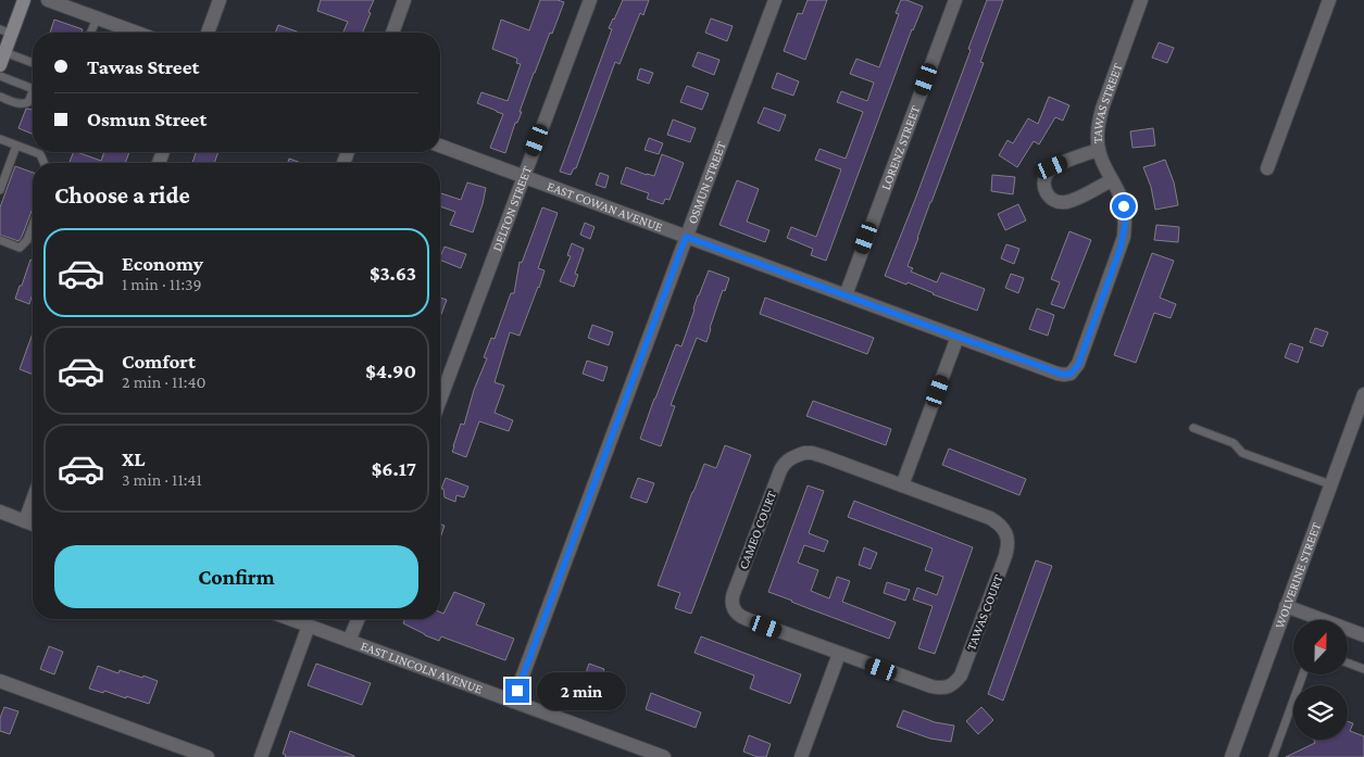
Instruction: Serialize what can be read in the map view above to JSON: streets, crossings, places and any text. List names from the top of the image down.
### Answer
{
  "streets": {
    "street": [
      "TAWAS STREET",
      "LORENZ STREET",
      "OSMUN STREET",
      "EAST COWAN AVENUE",
      "DELTON STREET",
      "CAMEO COURT",
      "WOLVERINE STREET",
      "TAWAS COURT",
      "EAST LINCOLN AVENUE"
    ]
  },
  "crossings": [
    ["TAWAS STREET", "EAST COWAN AVENUE"],
    ["LORENZ STREET", "EAST COWAN AVENUE"],
    ["OSMUN STREET", "EAST COWAN AVENUE"],
    ["OSMUN STREET", "EAST LINCOLN AVENUE"],
    ["EAST COWAN AVENUE", "DELTON STREET"],
    ["CAMEO COURT", "TAWAS COURT"]
  ],
  "north": "top",
  "page": {
    "banner": ["Tawas Street", "Osmun Street"],
    "heading": "Choose a ride",
    "list": [
      {
        "name": "Economy",
        "note": "1 min · 11:39",
        "value": "$3.63"
      },
      {
        "name": "Comfort",
        "note": "2 min · 11:40",
        "value": "$4.90"
      },
      {
        "name": "XL",
        "note": "3 min · 11:41",
        "value": "$6.17"
      }
    ],
    "buttons": "Confirm",
    "bubble": "2 min"
  }
}
